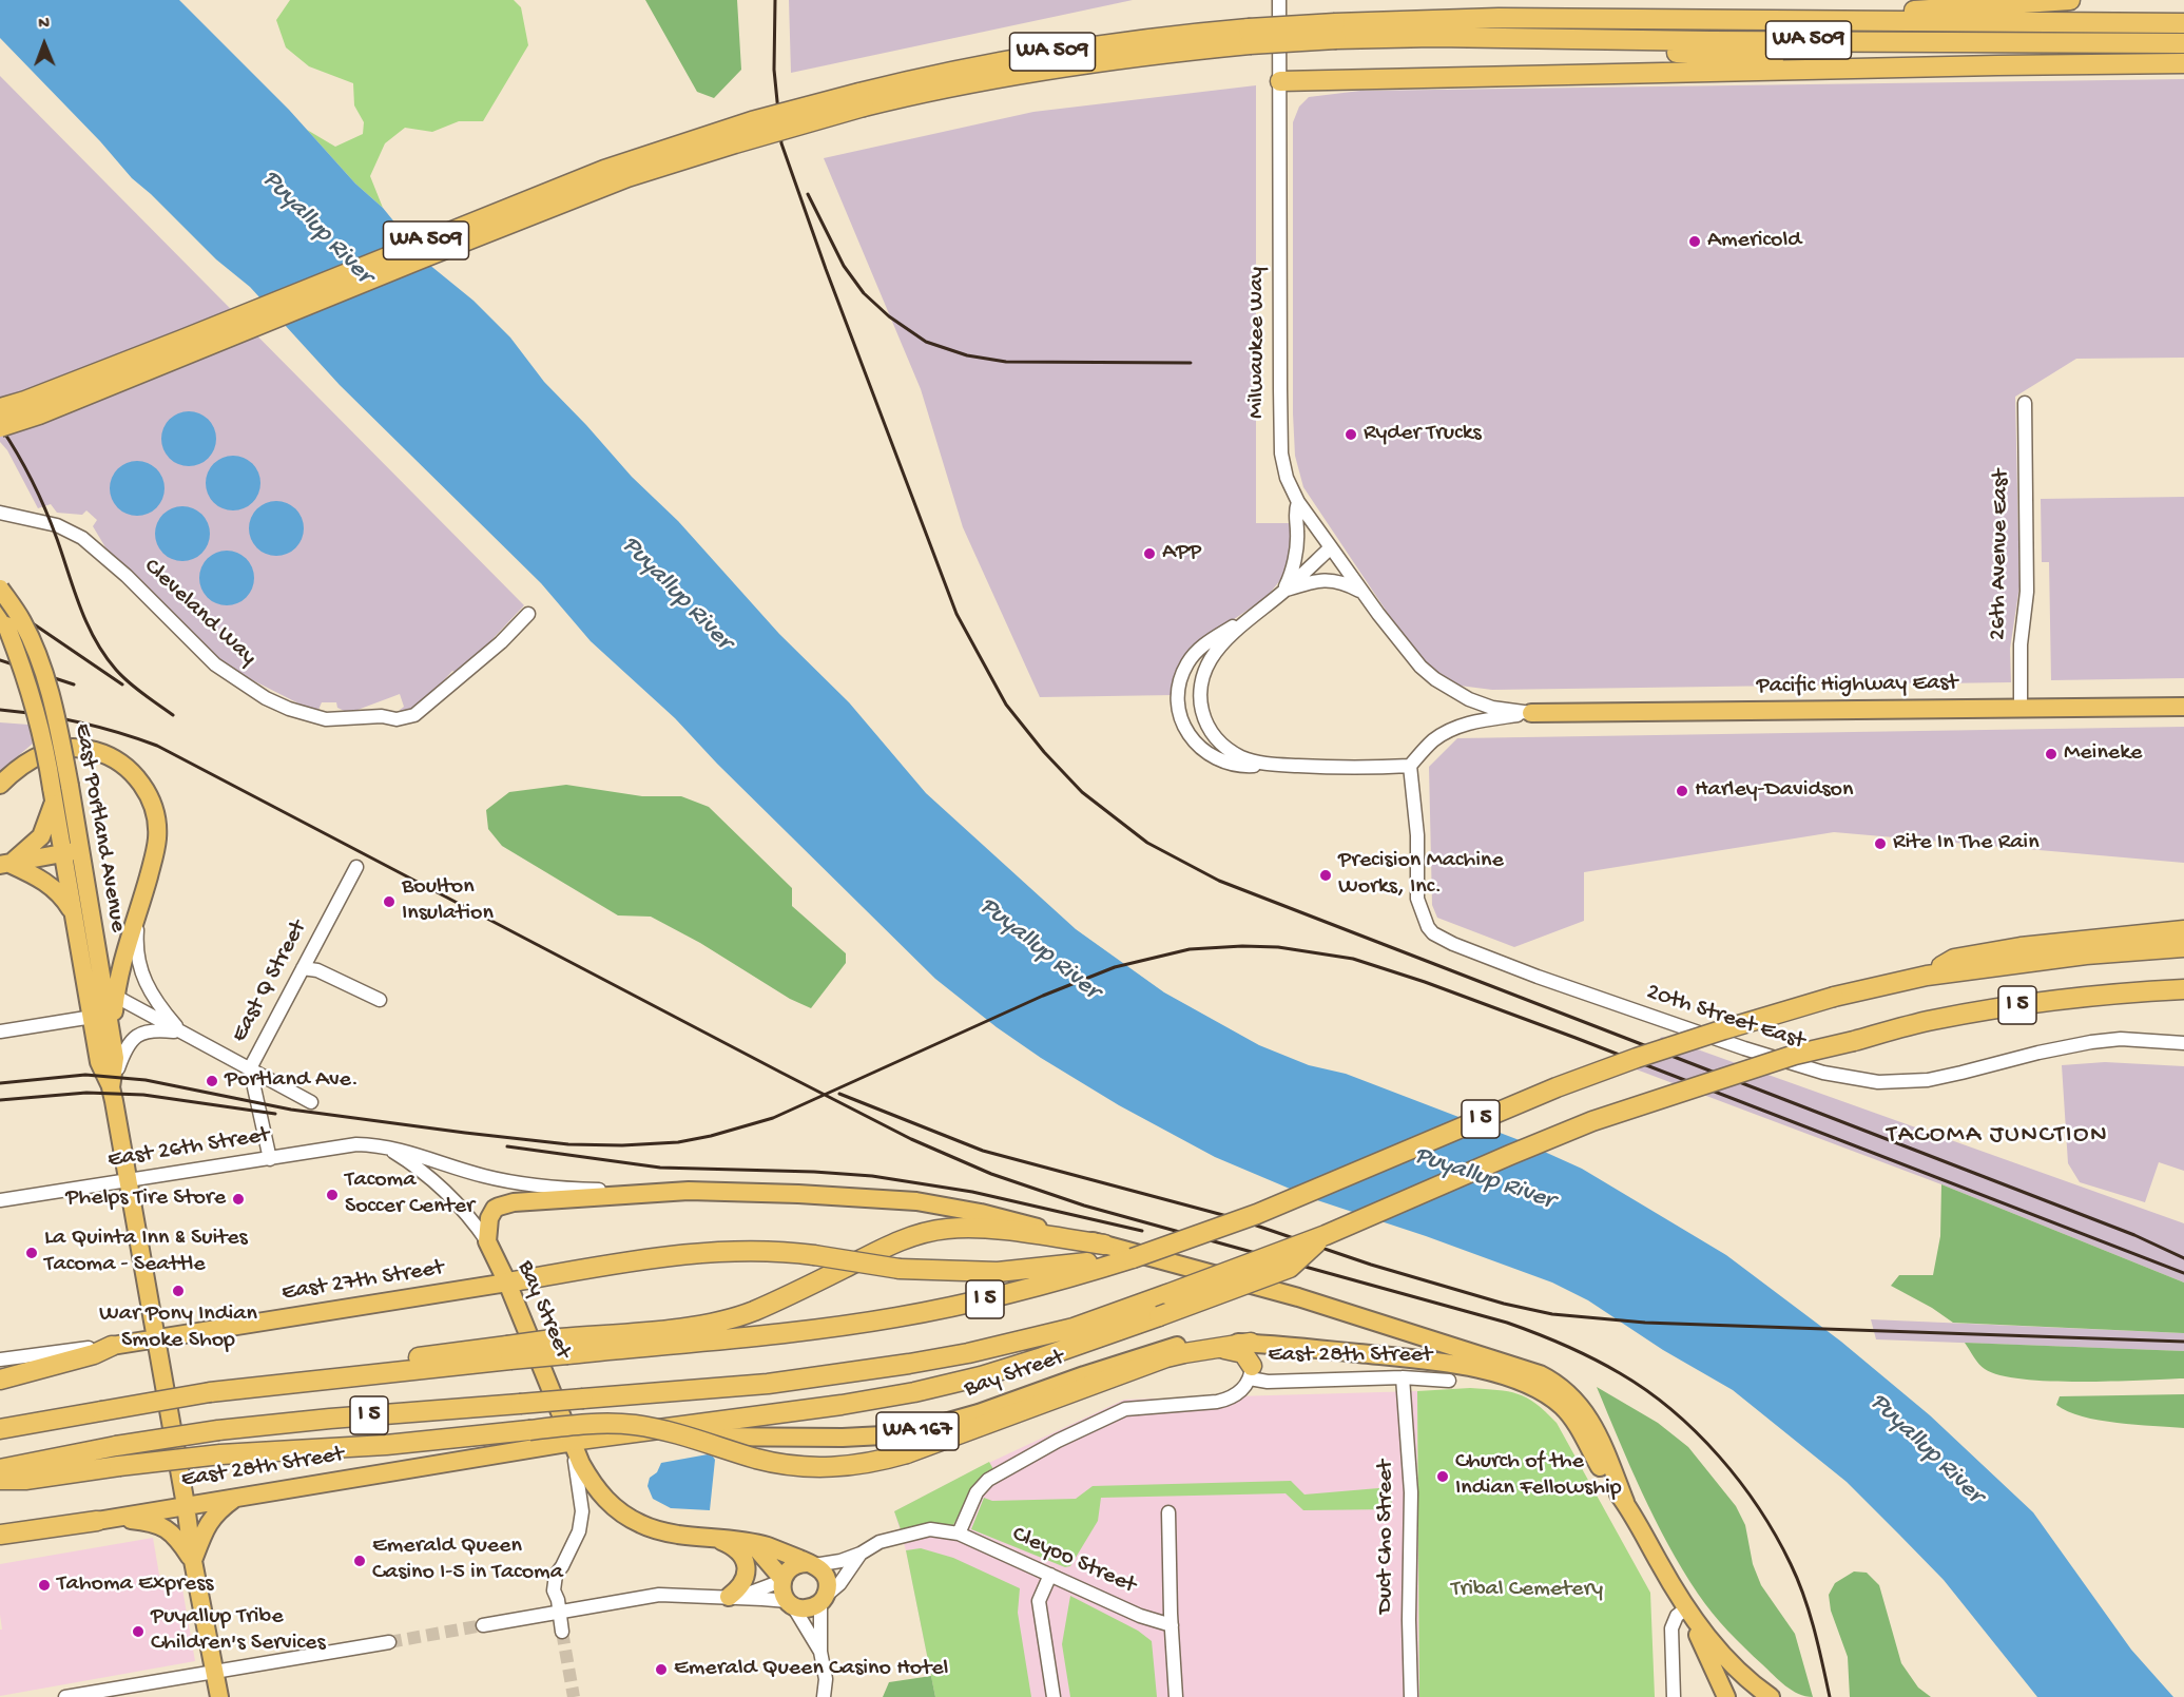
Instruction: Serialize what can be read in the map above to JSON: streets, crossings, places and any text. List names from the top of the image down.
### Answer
{
  "streets": {
    "highway": ["WA 509", "I 5"],
    "main road": [
      "Pacific Highway East",
      "East Portland Avenue",
      "East 27th Street",
      "Bay Street",
      "East 28th Street",
      "WA 167"
    ],
    "street": [
      "Milwaukee Way",
      "26th Avenue East",
      "Cleveland Way",
      "East Q Street",
      "20th Street East",
      "East 26th Street",
      "Duct Cho Street",
      "Cleyoo Street"
    ]
  },
  "crossings": [
    ["Milwaukee Way", "Pacific Highway East"],
    ["26th Avenue East", "Pacific Highway East"],
    ["East Portland Avenue", "East 26th Street"],
    ["East Portland Avenue", "East 27th Street"],
    ["East Portland Avenue", "East 28th Street"],
    ["East Q Street", "East 26th Street"],
    ["East 26th Street", "Bay Street"],
    ["East 27th Street", "Bay Street"],
    ["Bay Street", "East 28th Street"],
    ["Bay Street", "WA 167"],
    ["East 28th Street", "Duct Cho Street"]
  ],
  "districts": ["TACOMA JUNCTION"],
  "water": ["Puyallup River"],
  "parks": ["Tribal Cemetery"],
  "places": [
    "Americold",
    "Ryder Trucks",
    "APP",
    "Meineke",
    "Harley-Davidson",
    "Rite In The Rain",
    "Precision Machine Works, Inc.",
    "Boulton Insulation",
    "Portland Ave.",
    "Tacoma Soccer Center",
    "Phelps Tire Store",
    "La Quinta Inn & Suites Tacoma - Seattle",
    "War Pony Indian Smoke Shop",
    "Church of the Indian Fellowship",
    "Emerald Queen Casino I-5 in Tacoma",
    "Tahoma Express",
    "Puyallup Tribe Children's Services",
    "Emerald Queen Casino Hotel"
  ],
  "north": "top"
}
